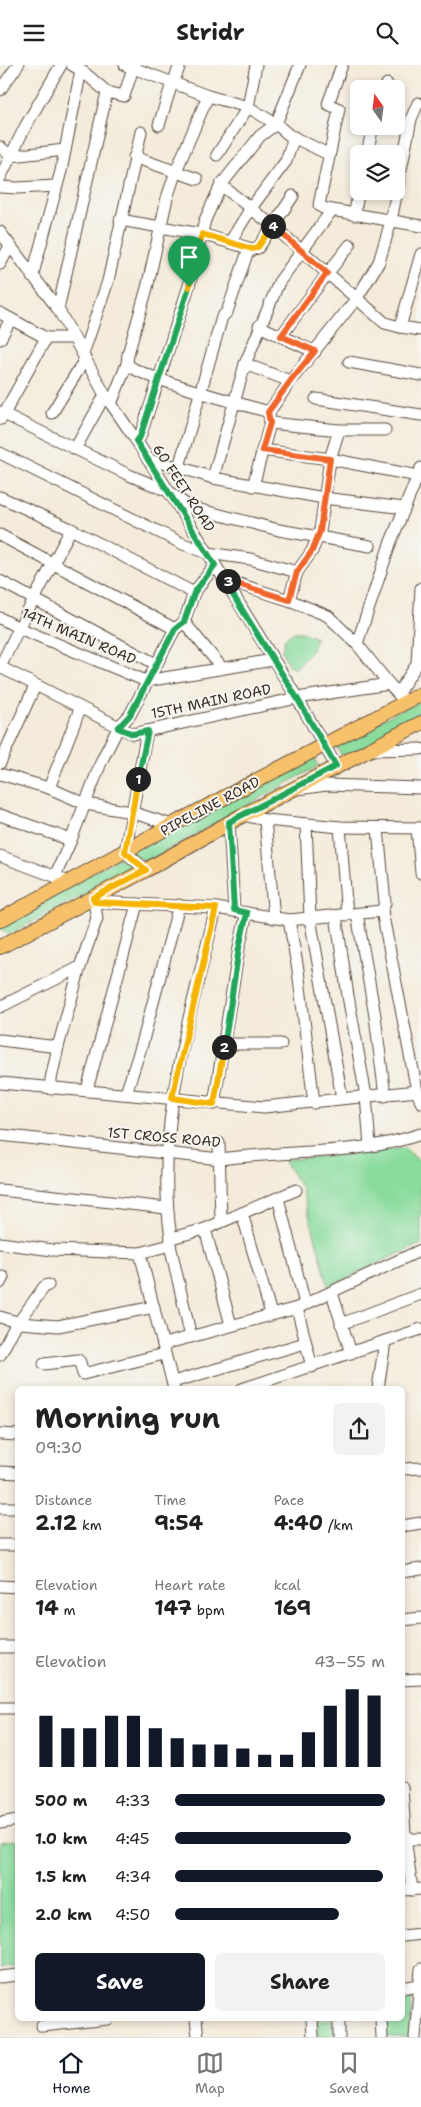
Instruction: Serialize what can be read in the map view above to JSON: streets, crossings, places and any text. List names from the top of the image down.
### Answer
{
  "streets": {
    "main road": ["PIPELINE ROAD"],
    "street": [
      "60 FEET ROAD",
      "14TH MAIN ROAD",
      "15TH MAIN ROAD",
      "1ST CROSS ROAD"
    ]
  },
  "crossings": [
    ["60 FEET ROAD", "15TH MAIN ROAD"],
    ["60 FEET ROAD", "PIPELINE ROAD"]
  ],
  "north": "top",
  "page": {
    "header": "Stridr",
    "pins": [
      "4",
      "3",
      "1",
      "2"
    ],
    "heading": ["Morning run", "09:30"],
    "stats": [
      ["Distance", "2.12 km"],
      ["Time", "9:54"],
      ["Pace", "4:40 /km"],
      ["Elevation", "14 m"],
      ["Heart rate", "147 bpm"],
      ["kcal", "169"]
    ],
    "chart": ["Elevation", "43–55 m"],
    "list": [
      {
        "name": "500 m",
        "note": "4:33"
      },
      {
        "name": "1.0 km",
        "note": "4:45"
      },
      {
        "name": "1.5 km",
        "note": "4:34"
      },
      {
        "name": "2.0 km",
        "note": "4:50"
      }
    ],
    "buttons": ["Save", "Share"],
    "tabs": ["Home", "Map", "Saved"]
  }
}
